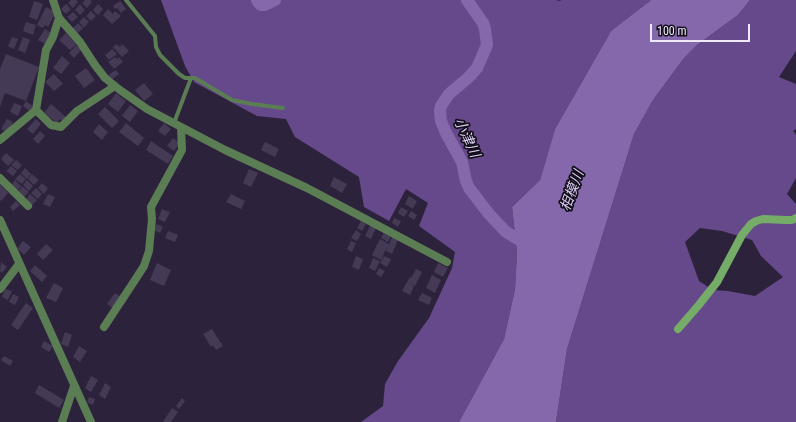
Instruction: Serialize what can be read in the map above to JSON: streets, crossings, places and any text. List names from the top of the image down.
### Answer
{
  "water": ["小津川", "相模川"],
  "scale_bar": "100 m"
}
